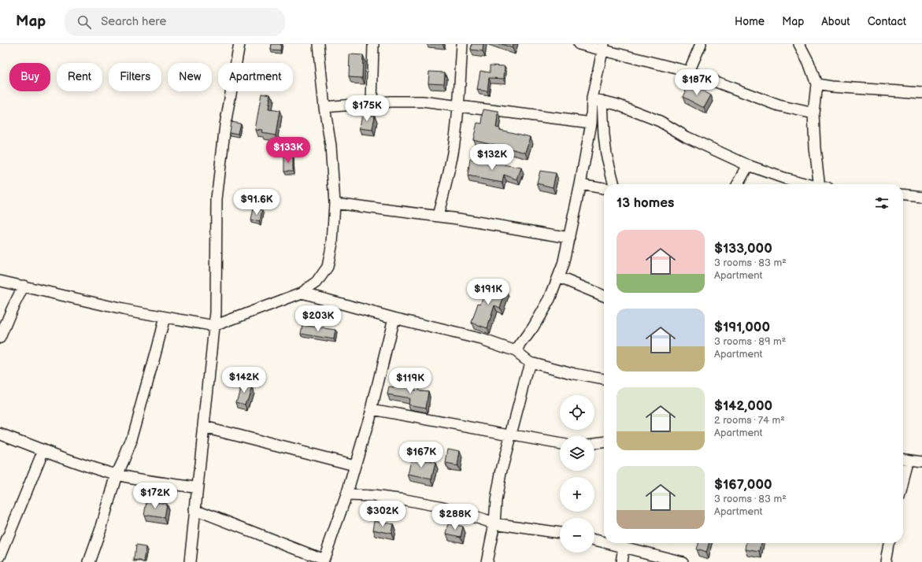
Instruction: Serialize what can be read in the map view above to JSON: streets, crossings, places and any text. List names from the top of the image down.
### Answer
{
  "page": {
    "header": "Map",
    "search": "Search here",
    "nav": [
      "Home",
      "Map",
      "About",
      "Contact"
    ],
    "chip": [
      "Buy",
      "Rent",
      "Filters",
      "New",
      "Apartment"
    ],
    "price": [
      "$187K",
      "$175K",
      "$133K",
      "$132K",
      "$91.6K",
      "$191K",
      "$203K",
      "$142K",
      "$119K",
      "$167K",
      "$172K",
      "$302K",
      "$288K"
    ],
    "heading": "13 homes",
    "list": [
      {
        "name": "$133,000",
        "note": "3 rooms · 83 m² · Apartment"
      },
      {
        "name": "$191,000",
        "note": "3 rooms · 89 m² · Apartment"
      },
      {
        "name": "$142,000",
        "note": "2 rooms · 74 m² · Apartment"
      },
      {
        "name": "$167,000",
        "note": "3 rooms · 83 m² · Apartment"
      }
    ],
    "map_buttons": ["+", "−"]
  }
}
